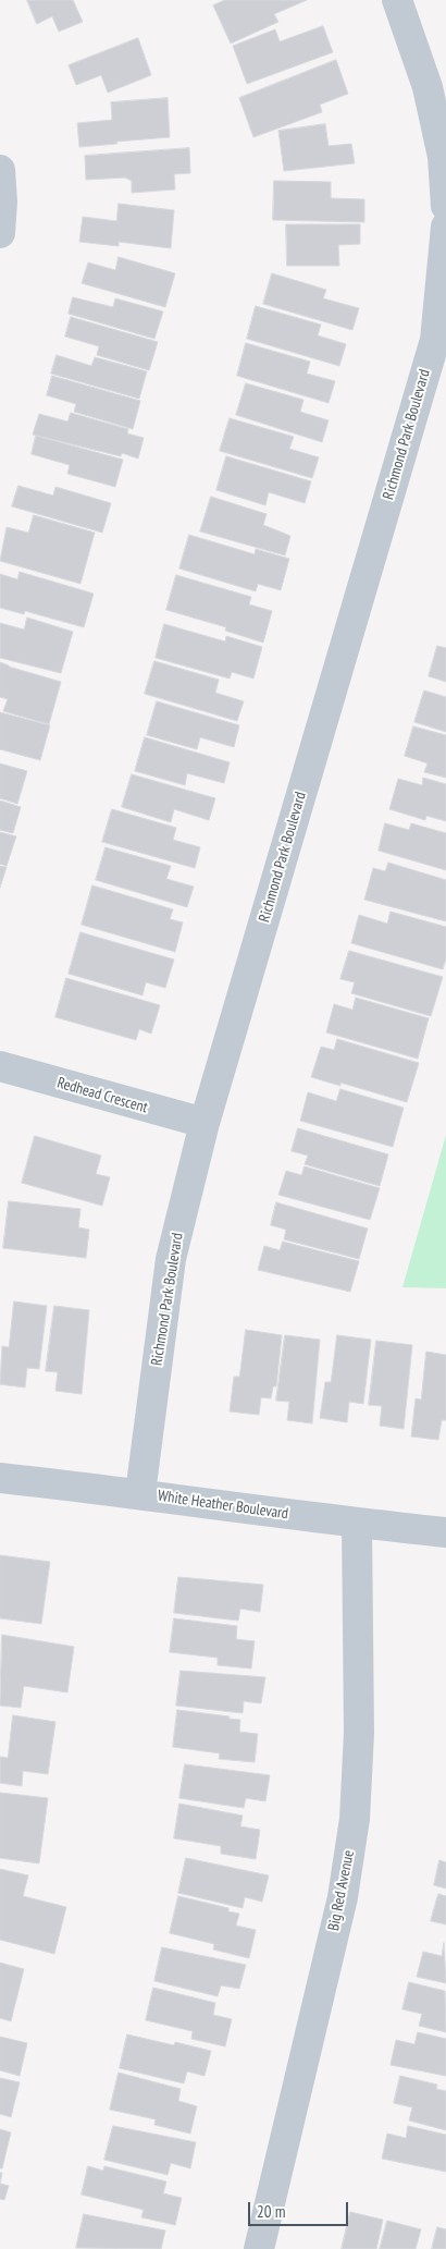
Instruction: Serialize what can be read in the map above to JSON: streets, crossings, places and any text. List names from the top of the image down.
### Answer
{
  "streets": {
    "street": [
      "Richmond Park Boulevard",
      "Redhead Crescent",
      "White Heather Boulevard",
      "Big Red Avenue"
    ]
  },
  "crossings": [
    ["Richmond Park Boulevard", "Redhead Crescent"],
    ["Richmond Park Boulevard", "White Heather Boulevard"],
    ["White Heather Boulevard", "Big Red Avenue"]
  ],
  "scale_bar": "20 m"
}
